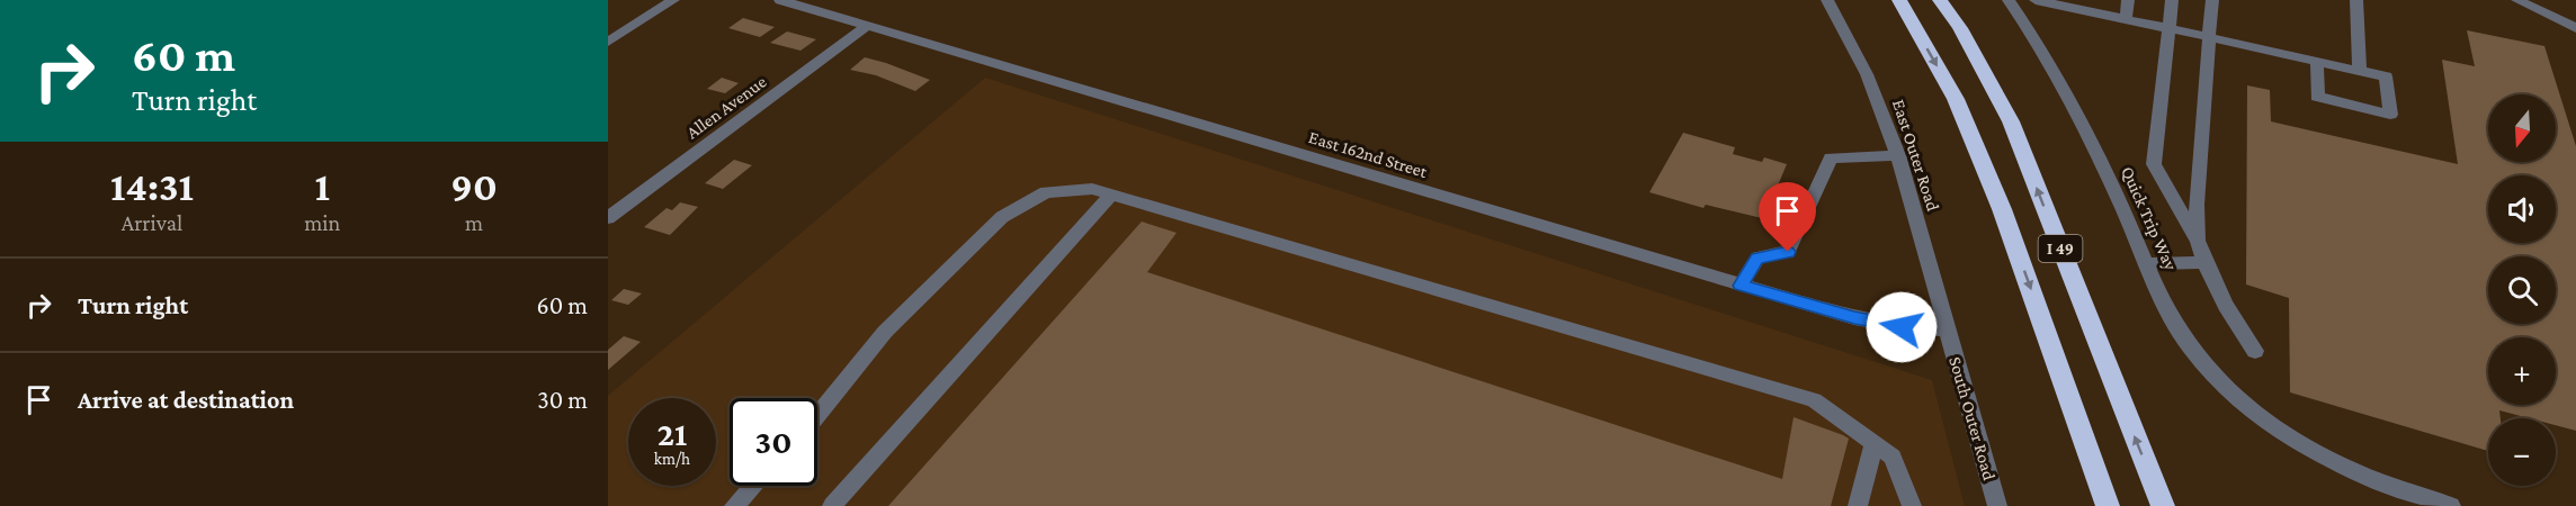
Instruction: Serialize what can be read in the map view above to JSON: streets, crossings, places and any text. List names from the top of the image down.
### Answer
{
  "streets": {
    "highway": ["I 49"],
    "street": [
      "Allen Avenue",
      "East 162nd Street",
      "East Outer Road",
      "Quick Trip Way",
      "South Outer Road"
    ]
  },
  "crossings": [
    ["Allen Avenue", "East 162nd Street"],
    ["East 162nd Street", "East Outer Road"],
    ["East 162nd Street", "South Outer Road"],
    ["East Outer Road", "South Outer Road"]
  ],
  "north": "bottom",
  "page": {
    "turn": ["60 m", "Turn right"],
    "map_buttons": ["+", "−"],
    "eta": [
      "14:31",
      "Arrival",
      "1",
      "min",
      "90",
      "m"
    ],
    "list": [
      {
        "name": "Turn right",
        "value": "60 m"
      },
      {
        "name": "Arrive at destination",
        "value": "30 m"
      }
    ],
    "speed": "21 km/h",
    "limit": "30"
  }
}
